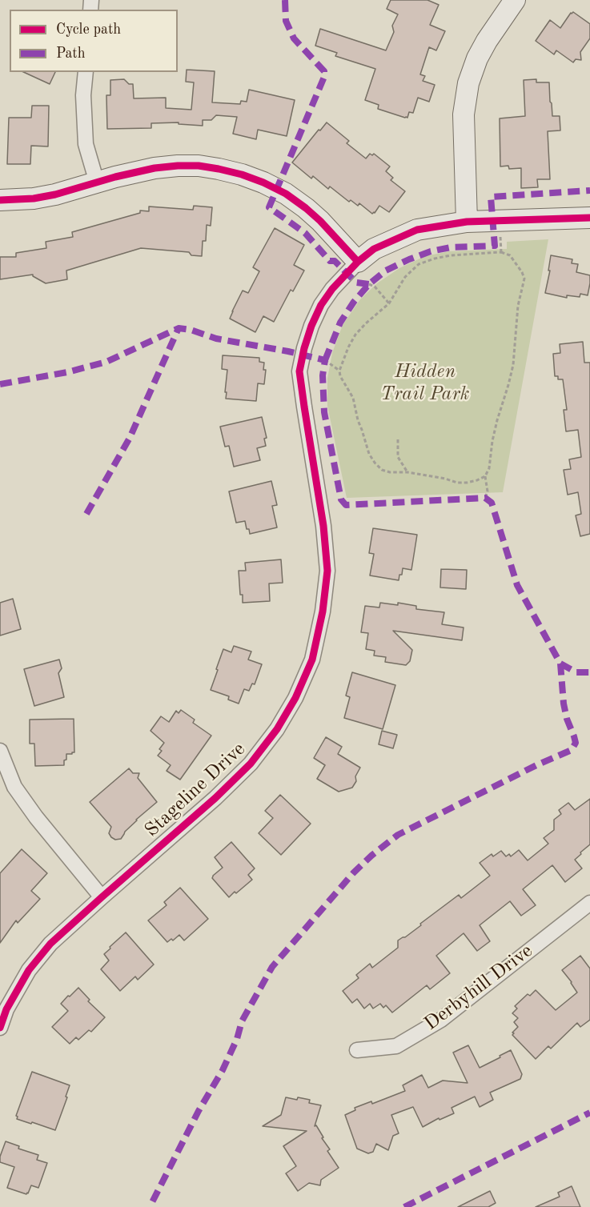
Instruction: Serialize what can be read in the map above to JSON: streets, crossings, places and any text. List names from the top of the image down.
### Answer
{
  "streets": {
    "street": ["Stageline Drive", "Derbyhill Drive"]
  },
  "parks": ["Hidden Trail Park"],
  "legend": ["Cycle path", "Path"]
}
